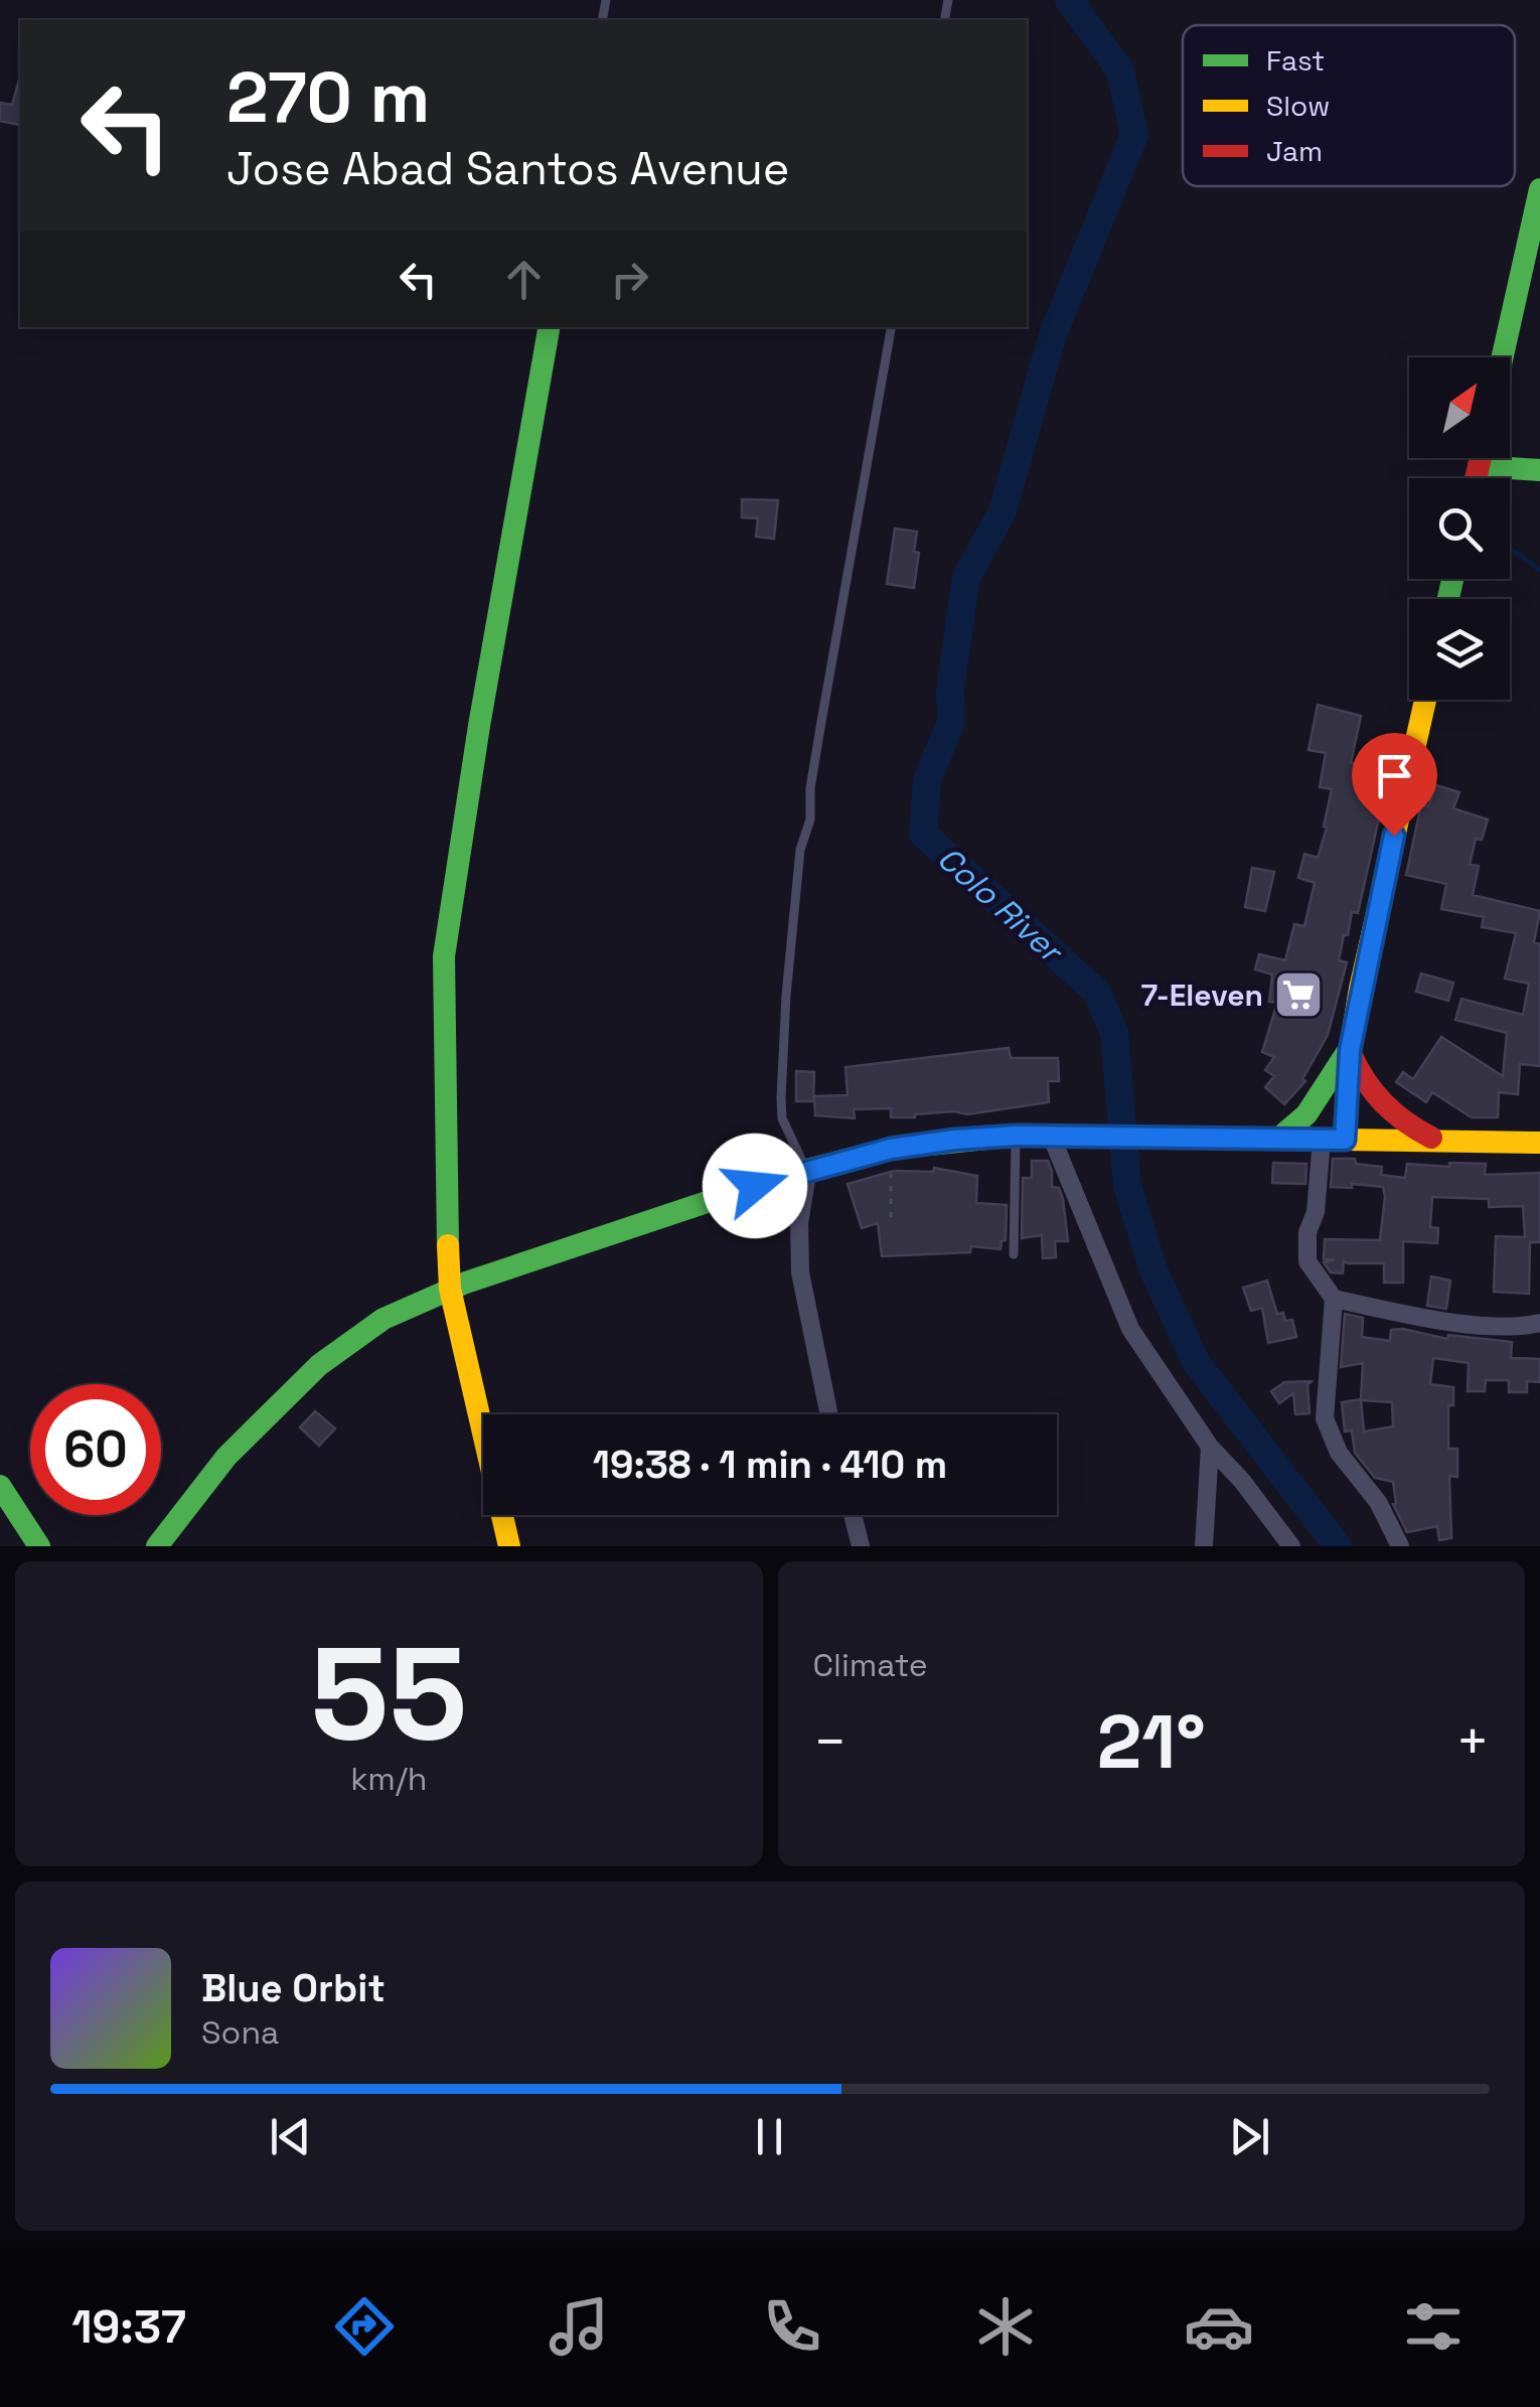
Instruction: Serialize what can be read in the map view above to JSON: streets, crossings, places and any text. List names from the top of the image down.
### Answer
{
  "water": ["Colo River"],
  "places": {
    "supermarket": ["7-Eleven"]
  },
  "legend": ["Fast", "Slow", "Jam"],
  "north": "top right",
  "page": {
    "turn": ["270 m", "Jose Abad Santos Avenue"],
    "limit": "60",
    "trip": "19:38 · 1 min · 410 m",
    "tile": [
      ["55", "km/h"],
      "Climate"
    ],
    "heat": ["−", "21°", "+"],
    "song": ["Blue Orbit", "Sona"],
    "tabs": "19:37"
  }
}
